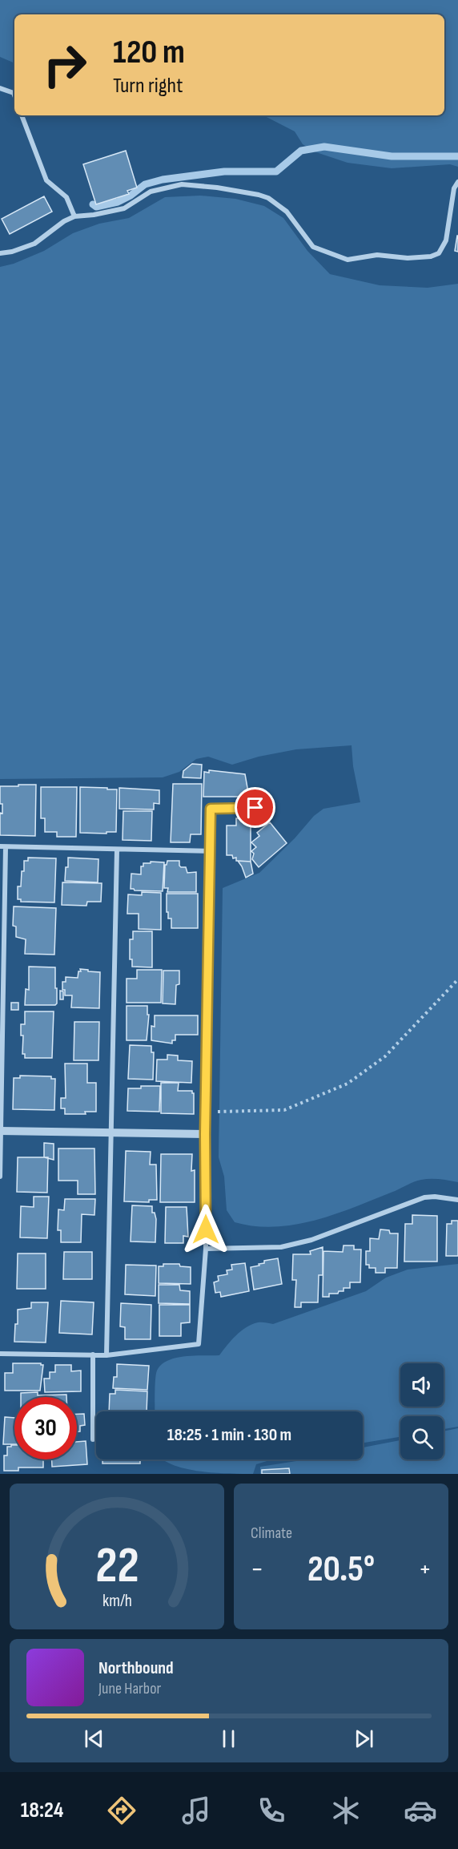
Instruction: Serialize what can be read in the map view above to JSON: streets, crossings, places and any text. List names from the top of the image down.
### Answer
{
  "page": {
    "turn": ["120 m", "Turn right"],
    "limit": "30",
    "trip": "18:25 · 1 min · 130 m",
    "tile": "Climate",
    "heat": ["−", "20.5°", "+"],
    "song": ["Northbound", "June Harbor"],
    "tabs": "18:24",
    "gauge": ["22", "km/h"]
  }
}
